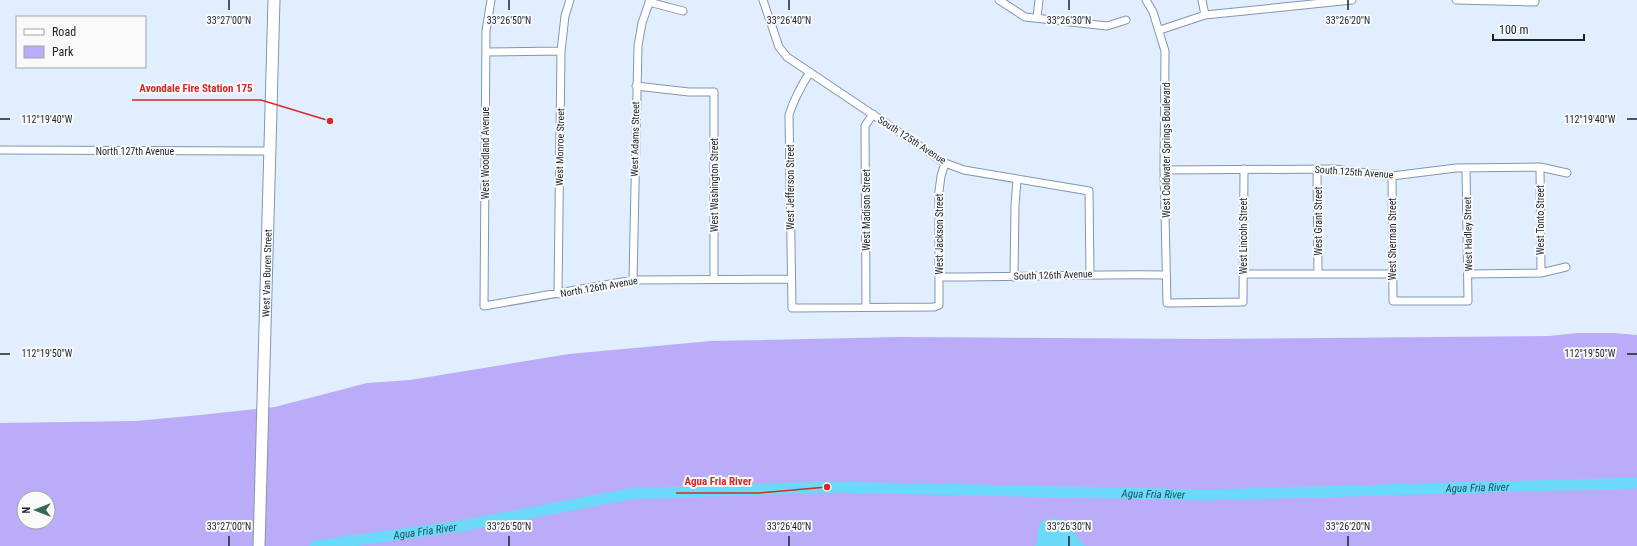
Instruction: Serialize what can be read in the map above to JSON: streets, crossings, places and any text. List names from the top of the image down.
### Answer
{
  "streets": {
    "main road": ["West Van Buren Street"],
    "street": [
      "West Adams Street",
      "South 125th Avenue",
      "West Monroe Street",
      "West Coldwater Springs Boulevard",
      "North 127th Avenue",
      "West Woodland Avenue",
      "West Washington Street",
      "West Jefferson Street",
      "West Madison Street",
      "West Tonto Street",
      "West Grant Street",
      "West Jackson Street",
      "West Hadley Street",
      "West Lincoln Street",
      "West Sherman Street",
      "South 126th Avenue",
      "North 126th Avenue"
    ]
  },
  "crossings": [
    ["West Adams Street", "West Washington Street"],
    ["West Adams Street", "North 126th Avenue"],
    ["South 125th Avenue", "West Coldwater Springs Boulevard"],
    ["South 125th Avenue", "West Jefferson Street"],
    ["South 125th Avenue", "West Madison Street"],
    ["South 125th Avenue", "West Tonto Street"],
    ["South 125th Avenue", "West Grant Street"],
    ["South 125th Avenue", "West Jackson Street"],
    ["South 125th Avenue", "West Hadley Street"],
    ["South 125th Avenue", "West Lincoln Street"],
    ["South 125th Avenue", "West Sherman Street"],
    ["South 125th Avenue", "South 126th Avenue"],
    ["West Monroe Street", "North 126th Avenue"],
    ["West Coldwater Springs Boulevard", "West Lincoln Street"],
    ["West Coldwater Springs Boulevard", "South 126th Avenue"],
    ["North 127th Avenue", "West Van Buren Street"],
    ["West Woodland Avenue", "North 126th Avenue"],
    ["West Washington Street", "North 126th Avenue"],
    ["West Jefferson Street", "West Madison Street"],
    ["West Jefferson Street", "West Jackson Street"],
    ["West Madison Street", "West Jackson Street"],
    ["West Jackson Street", "South 126th Avenue"],
    ["West Hadley Street", "West Sherman Street"]
  ],
  "water": ["Agua Fria River"],
  "places": ["Avondale Fire Station 175", "Agua Fria River"],
  "legend": ["Road", "Park"],
  "scale_bar": "100 m",
  "north": "left",
  "coordinates": [
    "33°27'00\"N",
    "33°26'50\"N",
    "33°26'40\"N",
    "33°26'30\"N",
    "33°26'20\"N",
    "112°19'40\"W",
    "112°19'50\"W"
  ]
}
